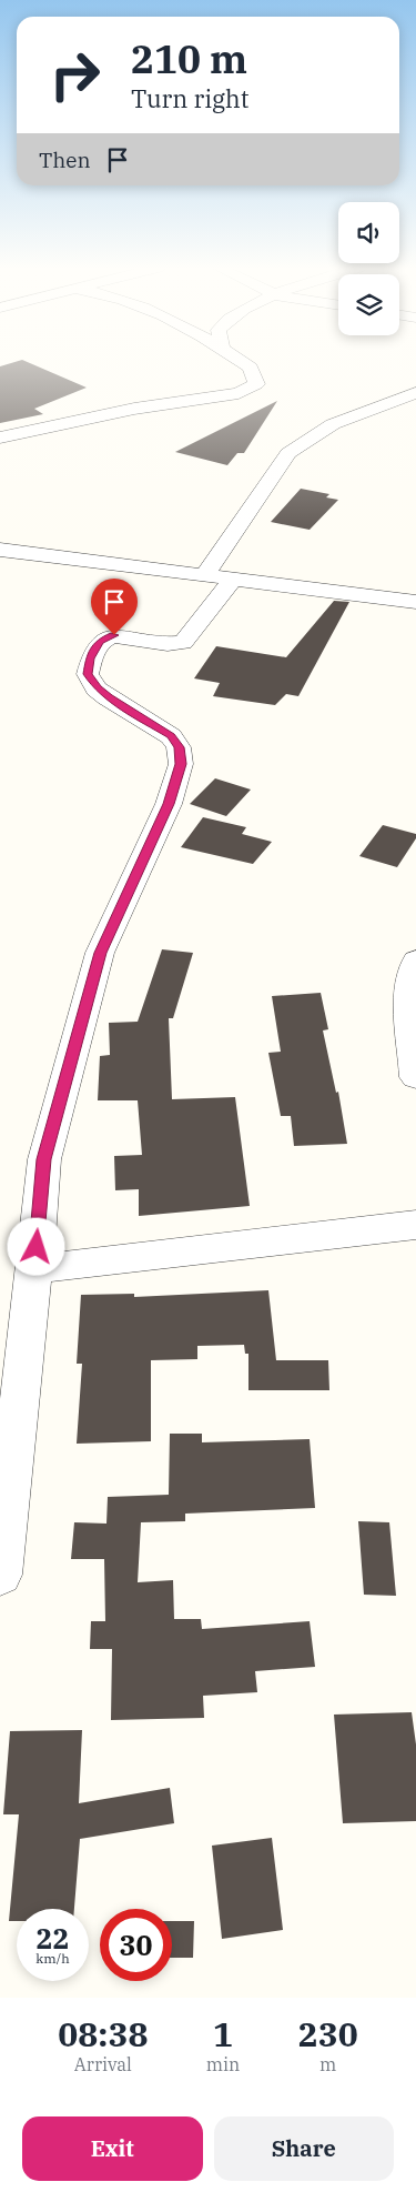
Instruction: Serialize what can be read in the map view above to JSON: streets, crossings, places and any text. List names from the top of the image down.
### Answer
{
  "page": {
    "turn": ["210 m", "Turn right"],
    "then": "Then",
    "speed": "22 km/h",
    "limit": "30",
    "eta": [
      "08:38",
      "Arrival",
      "1",
      "min",
      "230",
      "m"
    ],
    "buttons": ["Exit", "Share"]
  }
}
